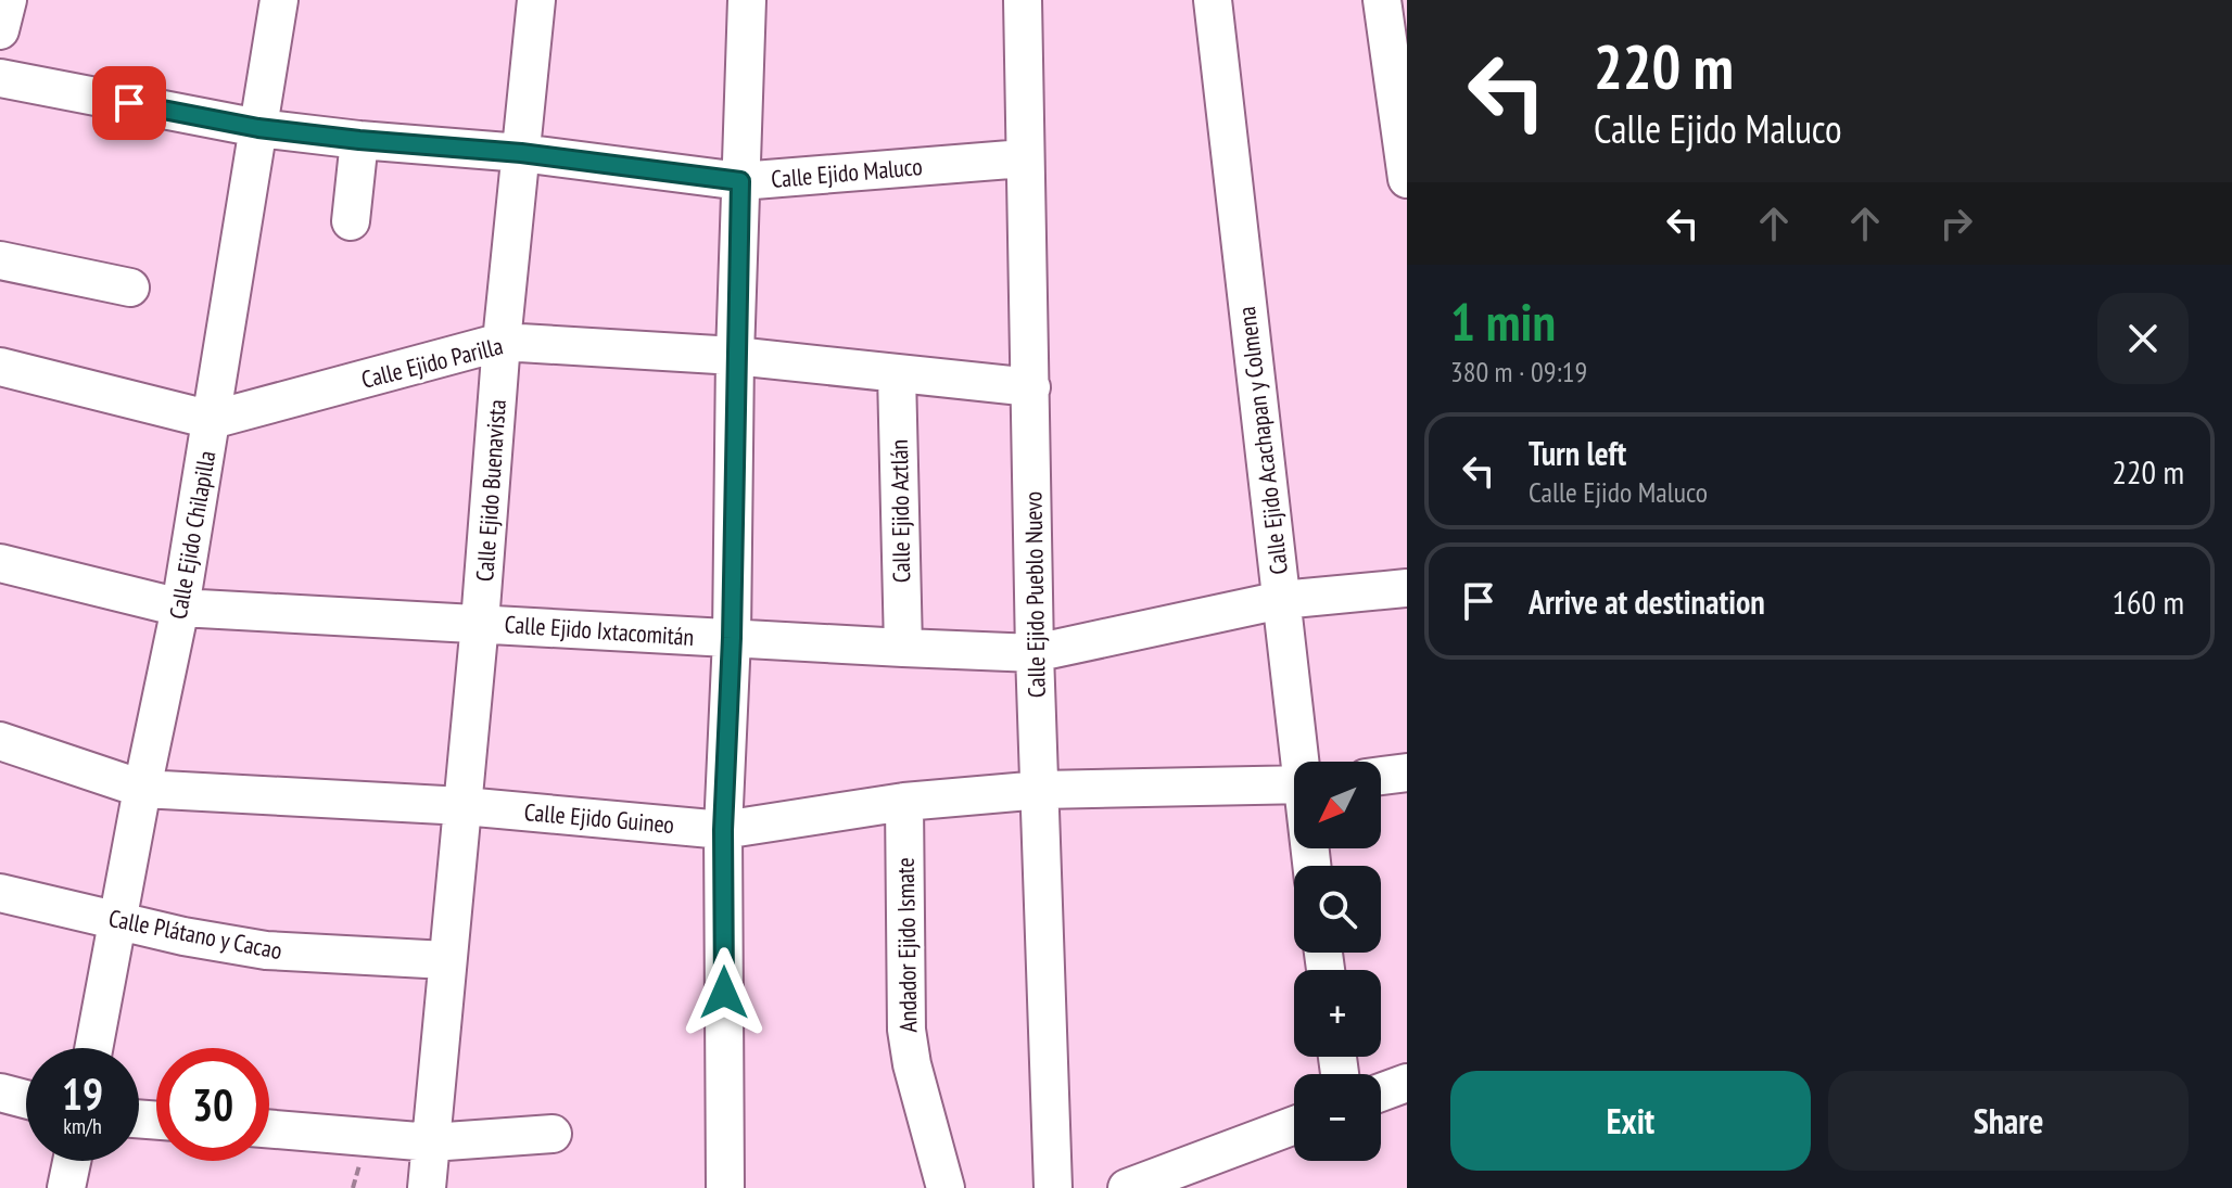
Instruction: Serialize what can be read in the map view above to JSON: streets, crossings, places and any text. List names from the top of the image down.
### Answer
{
  "streets": {
    "street": [
      "Calle Ejido Maluco",
      "Calle Ejido Parilla",
      "Calle Ejido Acachapan y Colmena",
      "Calle Ejido Buenavista",
      "Calle Ejido Aztlán",
      "Calle Ejido Chilapilla",
      "Calle Ejido Pueblo Nuevo",
      "Calle Ejido Ixtacomitán",
      "Calle Ejido Guineo",
      "Calle Plátano y Cacao",
      "Andador Ejido Ismate"
    ]
  },
  "crossings": [
    ["Calle Ejido Maluco", "Calle Ejido Buenavista"],
    ["Calle Ejido Maluco", "Calle Ejido Chilapilla"],
    ["Calle Ejido Maluco", "Calle Ejido Pueblo Nuevo"],
    ["Calle Ejido Parilla", "Calle Ejido Buenavista"],
    ["Calle Ejido Parilla", "Calle Ejido Aztlán"],
    ["Calle Ejido Parilla", "Calle Ejido Chilapilla"],
    ["Calle Ejido Parilla", "Calle Ejido Pueblo Nuevo"],
    ["Calle Ejido Acachapan y Colmena", "Calle Ejido Ixtacomitán"],
    ["Calle Ejido Buenavista", "Calle Ejido Ixtacomitán"],
    ["Calle Ejido Buenavista", "Calle Ejido Guineo"],
    ["Calle Ejido Buenavista", "Calle Plátano y Cacao"],
    ["Calle Ejido Aztlán", "Calle Ejido Ixtacomitán"],
    ["Calle Ejido Chilapilla", "Calle Ejido Ixtacomitán"],
    ["Calle Ejido Chilapilla", "Calle Ejido Guineo"],
    ["Calle Ejido Chilapilla", "Calle Plátano y Cacao"],
    ["Calle Ejido Pueblo Nuevo", "Calle Ejido Ixtacomitán"],
    ["Calle Ejido Pueblo Nuevo", "Calle Ejido Guineo"],
    ["Calle Ejido Guineo", "Andador Ejido Ismate"]
  ],
  "north": "bottom left",
  "page": {
    "turn": ["220 m", "Calle Ejido Maluco"],
    "heading": ["1 min", "380 m · 09:19"],
    "list": [
      {
        "name": "Turn left",
        "note": "Calle Ejido Maluco",
        "value": "220 m"
      },
      {
        "name": "Arrive at destination",
        "value": "160 m"
      }
    ],
    "map_buttons": ["+", "−"],
    "speed": "19 km/h",
    "limit": "30",
    "buttons": ["Exit", "Share"]
  }
}
